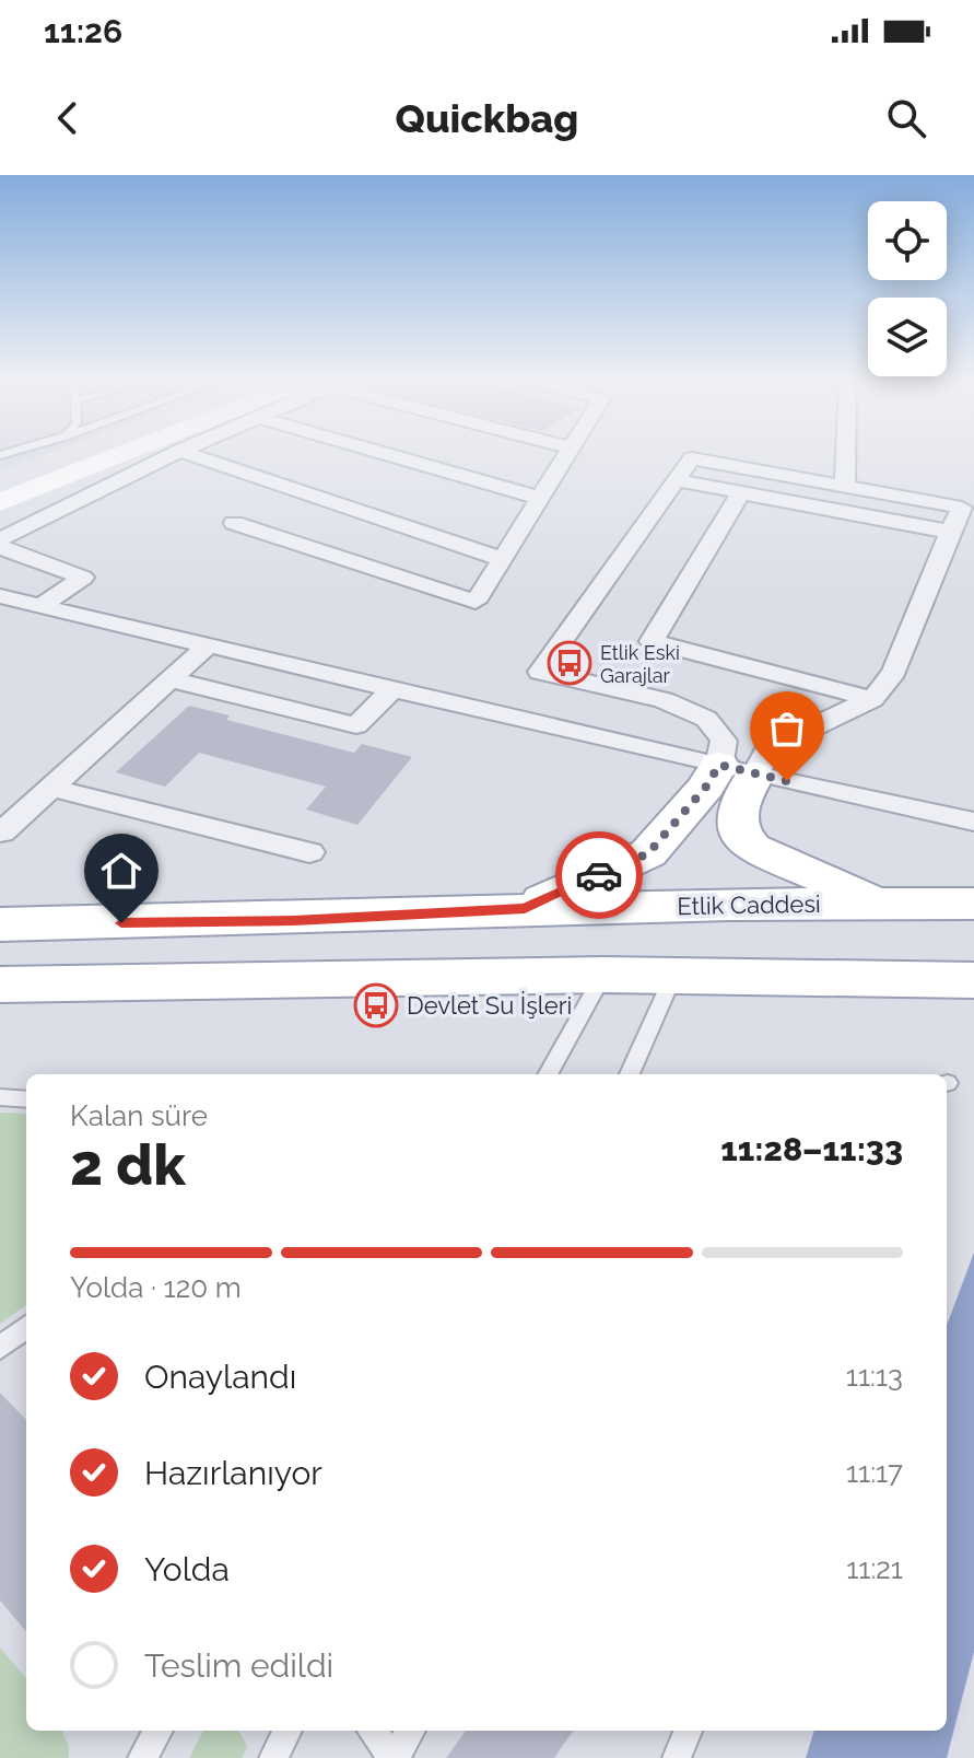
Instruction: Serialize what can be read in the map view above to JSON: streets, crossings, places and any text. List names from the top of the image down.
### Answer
{
  "streets": {
    "main road": ["Etlik Caddesi"]
  },
  "places": {
    "bus stop": ["Etlik Eski Garajlar", "Devlet Su İşleri"]
  },
  "page": {
    "status": "11:26",
    "header": "Quickbag",
    "heading": ["2 dk", "Kalan süre", "11:28–11:33"],
    "bar": "Yolda · 120 m",
    "list": [
      ["Onaylandı", "11:13"],
      ["Hazırlanıyor", "11:17"],
      ["Yolda", "11:21"],
      "Teslim edildi"
    ]
  }
}
